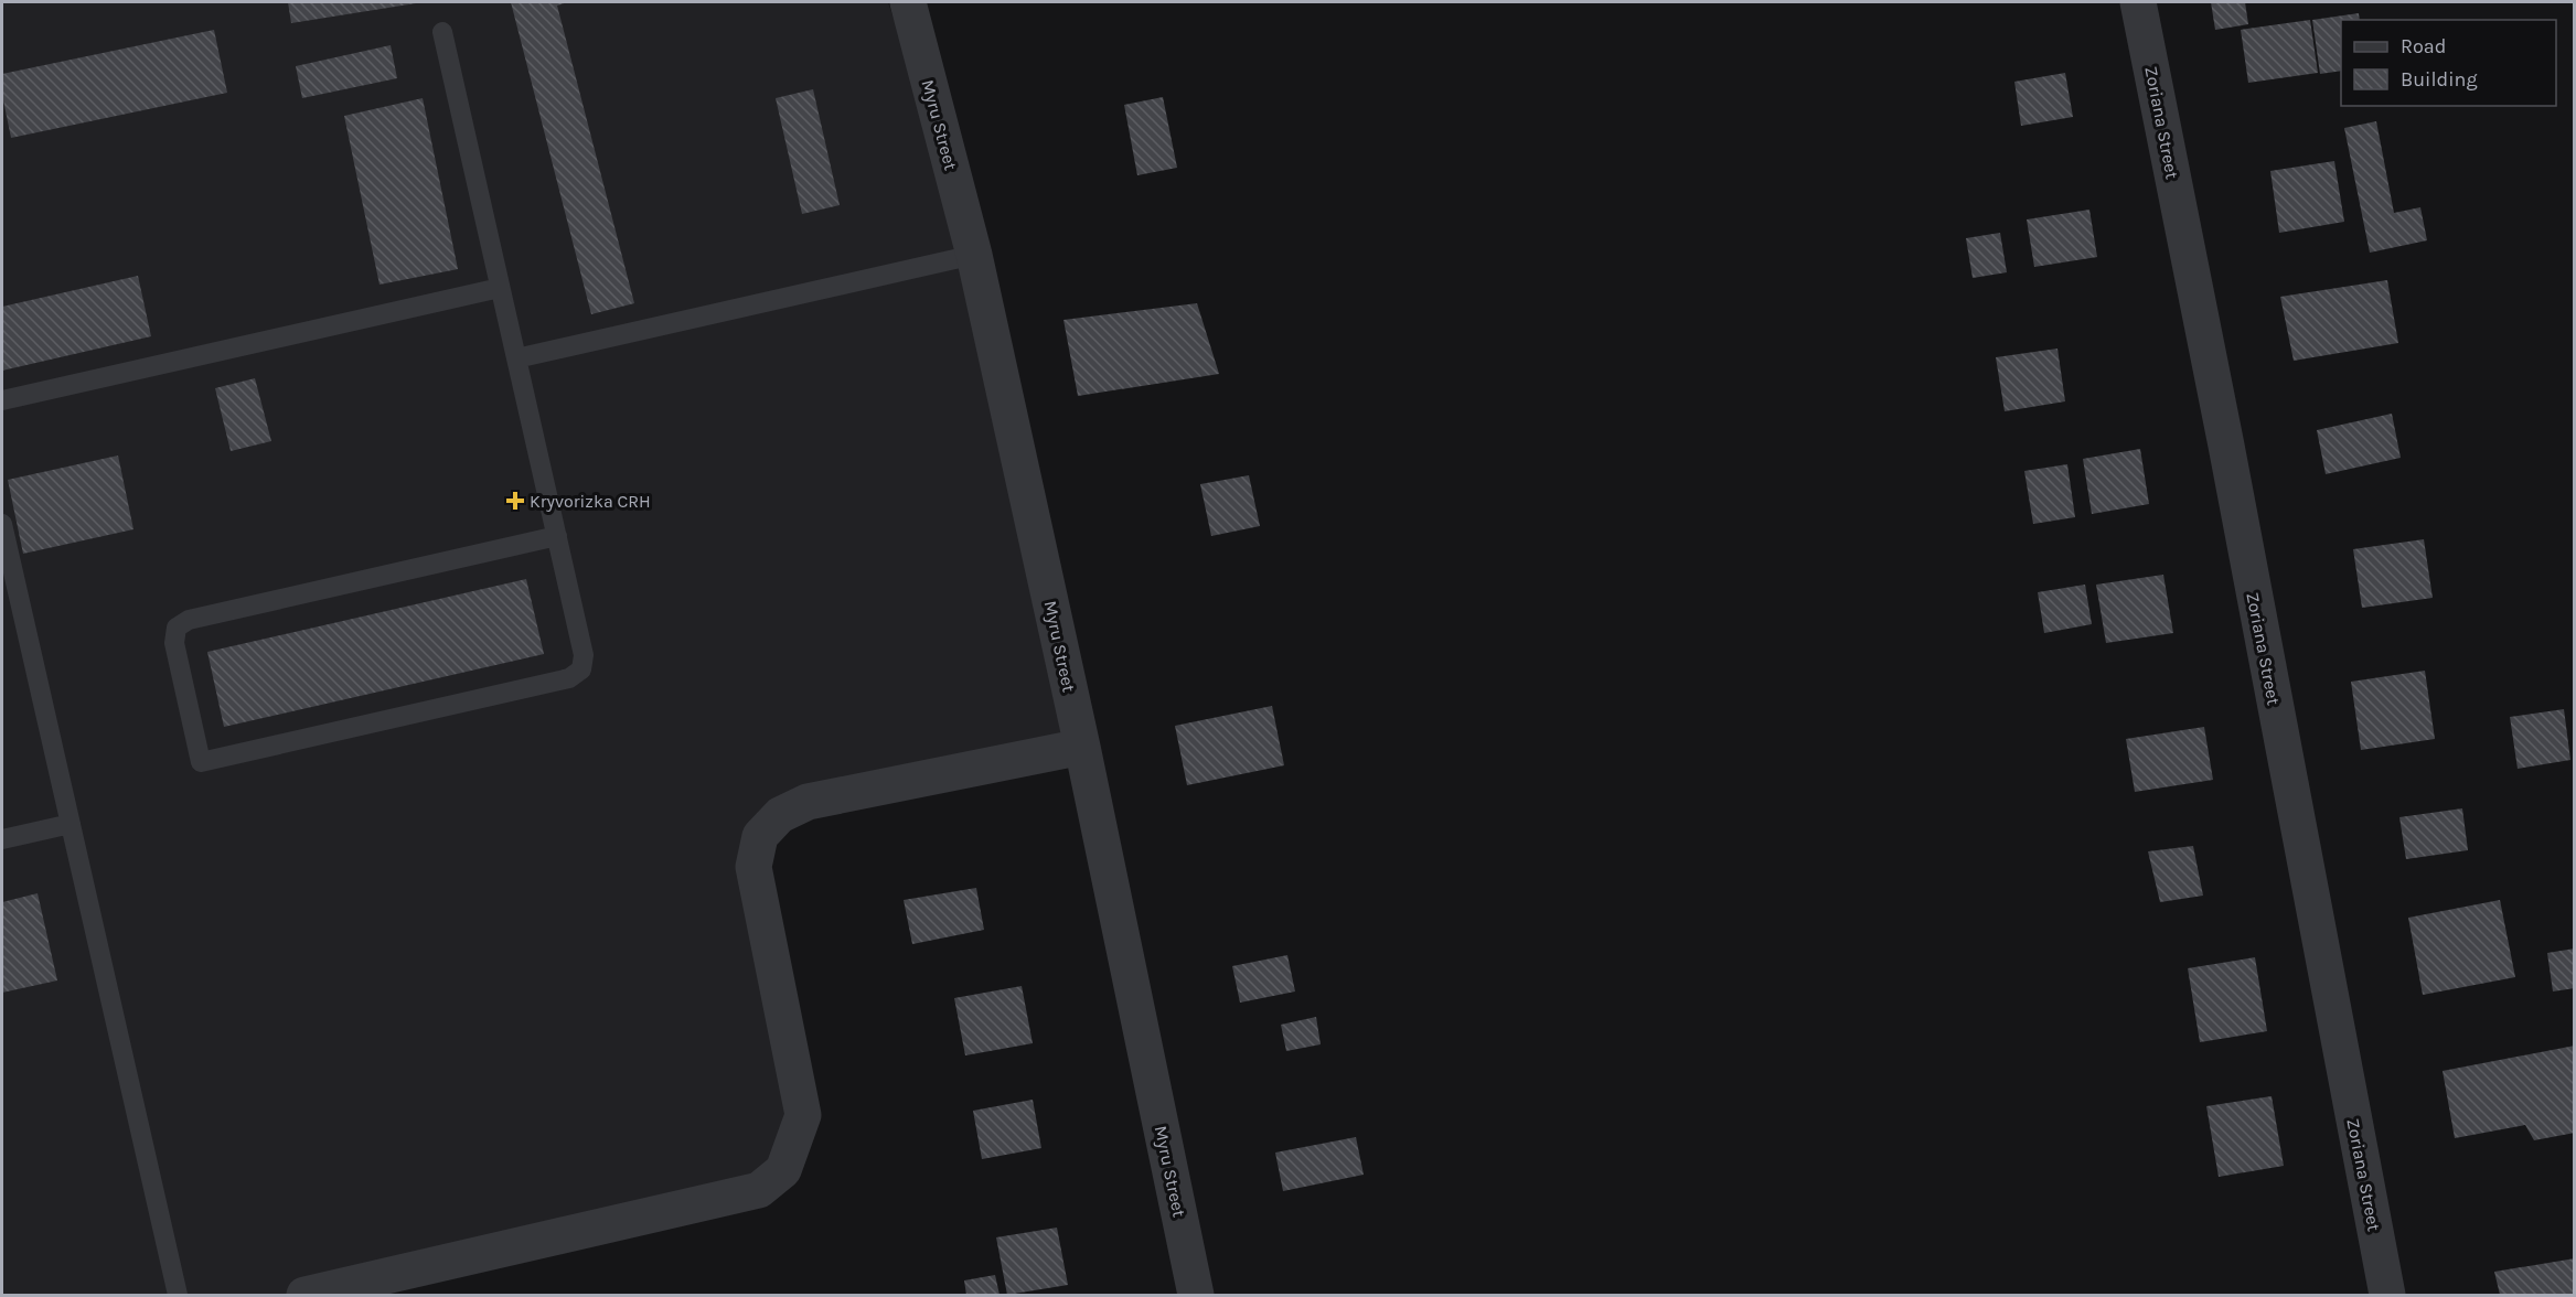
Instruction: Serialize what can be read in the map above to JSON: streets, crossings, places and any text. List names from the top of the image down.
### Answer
{
  "streets": {
    "street": ["Zoriana Street", "Myru Street"]
  },
  "places": {
    "health": ["Kryvorizka CRH"]
  },
  "legend": ["Road", "Building"]
}
